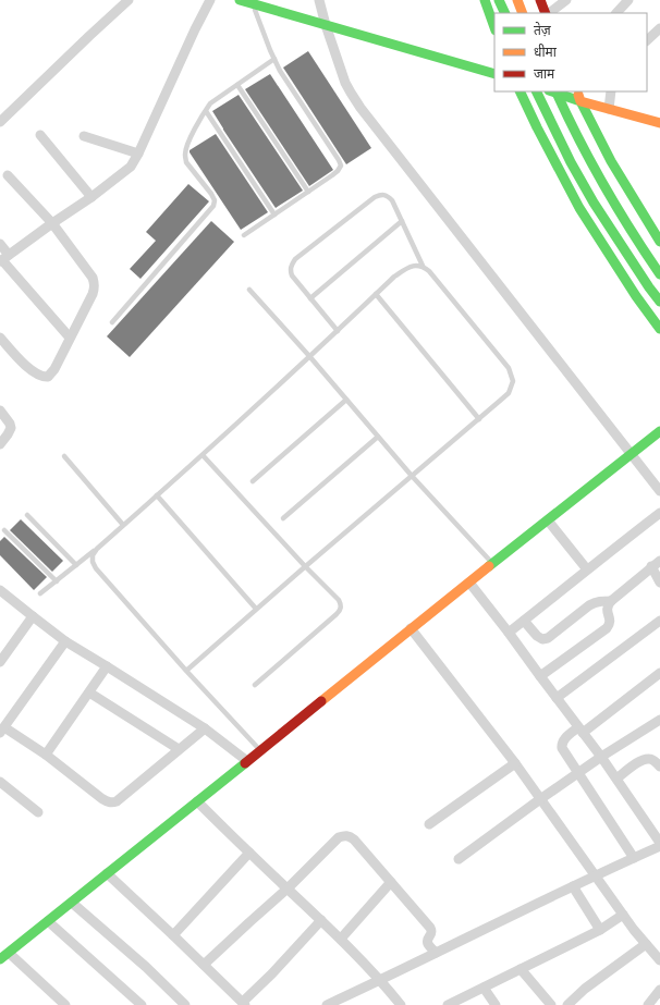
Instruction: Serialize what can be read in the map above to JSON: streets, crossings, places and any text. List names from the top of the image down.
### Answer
{
  "legend": ["तेज़", "धीमा", "जाम"]
}
